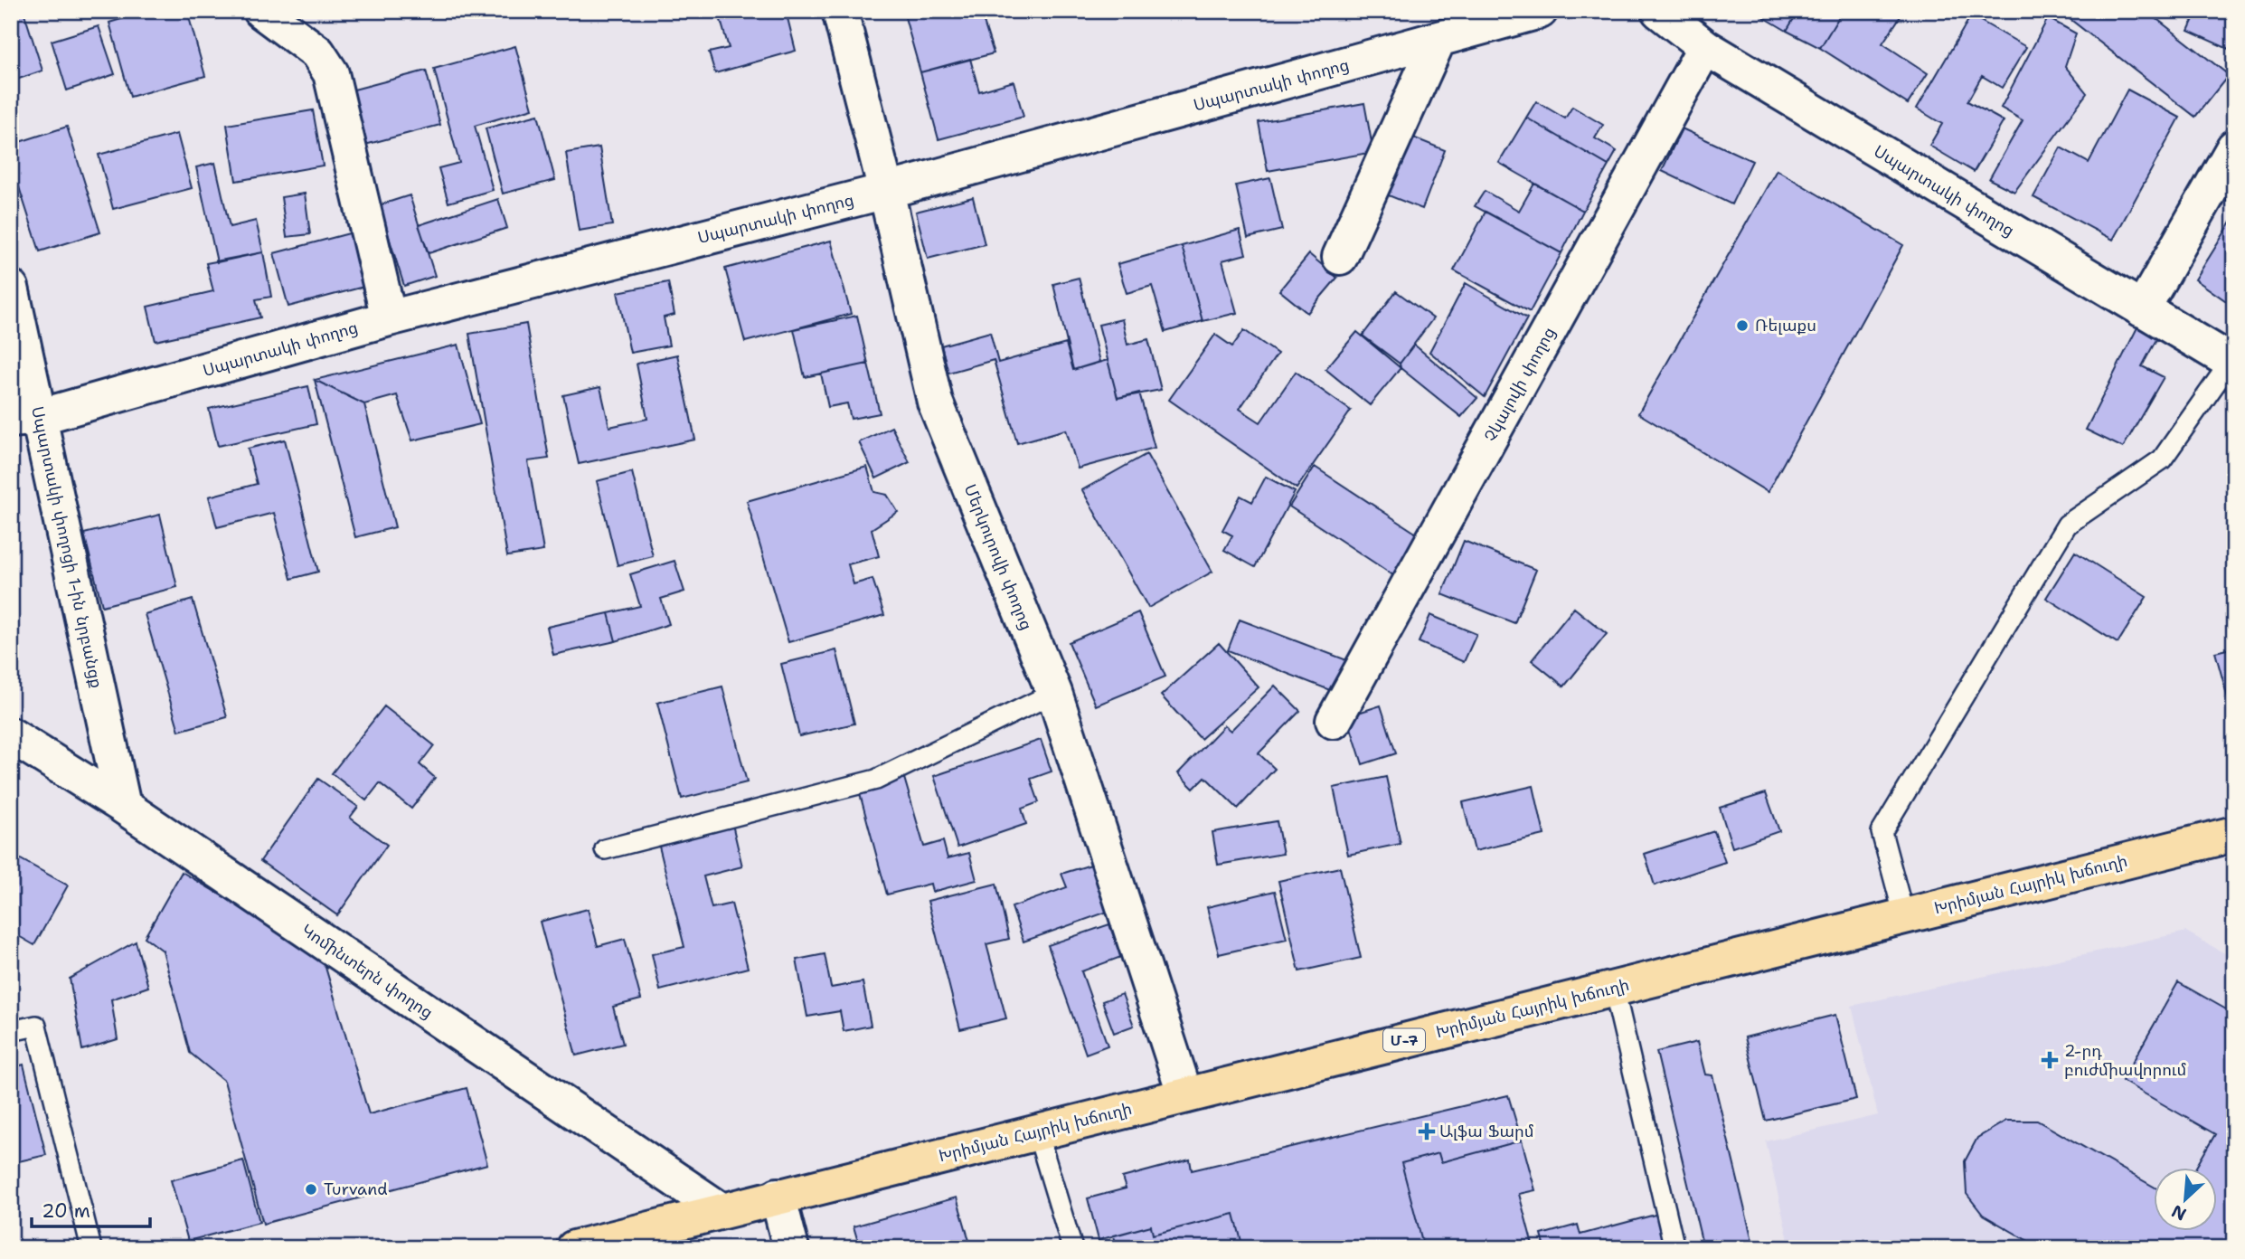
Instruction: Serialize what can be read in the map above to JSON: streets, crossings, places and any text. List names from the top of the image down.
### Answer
{
  "streets": {
    "highway": ["Խրիմյան Հայրիկ խճուղի", "Մ-7"],
    "street": [
      "Սպարտակի փողոց",
      "Չկալովի փողոց",
      "Սպարտակի փողոցի 1-ին նրբանցք",
      "Մերկուրովի փողոց",
      "Կոմինտերն փողոց"
    ]
  },
  "crossings": [
    ["Սպարտակի փողոց", "Չկալովի փողոց"],
    ["Սպարտակի փողոց", "Սպարտակի փողոցի 1-ին նրբանցք"],
    ["Սպարտակի փողոց", "Մերկուրովի փողոց"],
    ["Սպարտակի փողոցի 1-ին նրբանցք", "Կոմինտերն փողոց"],
    ["Մերկուրովի փողոց", "Խրիմյան Հայրիկ խճուղի"],
    ["Խրիմյան Հայրիկ խճուղի", "Կոմինտերն փողոց"]
  ],
  "places": {
    "other": ["Ռելաքս", "Turvand"],
    "health": ["2-րդ բուժմիավորում", "Ալֆա Ֆարմ"]
  },
  "scale_bar": "20 m",
  "north": "bottom left"
}
